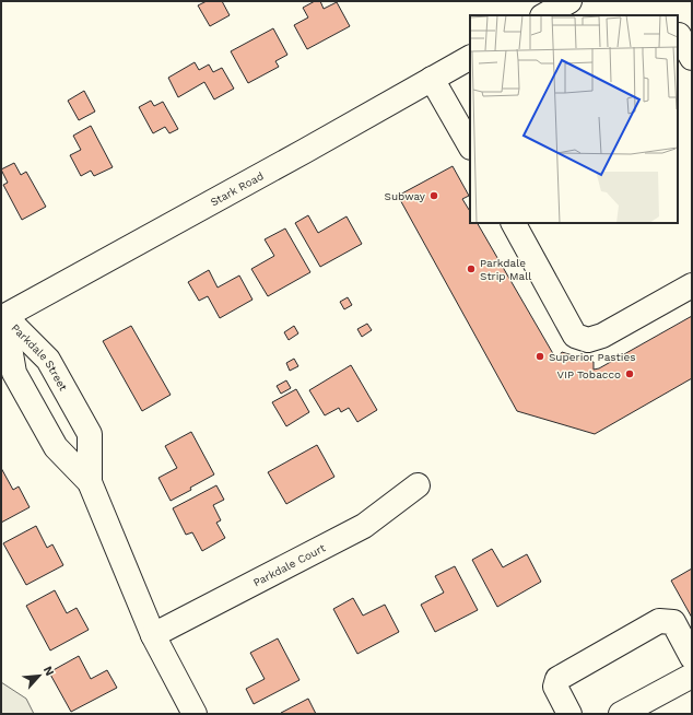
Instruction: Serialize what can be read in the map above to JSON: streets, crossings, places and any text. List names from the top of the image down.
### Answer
{
  "streets": {
    "street": ["Stark Road", "Parkdale Street", "Parkdale Court"]
  },
  "crossings": [
    ["Stark Road", "Parkdale Street"],
    ["Parkdale Street", "Parkdale Court"]
  ],
  "places": [
    "Subway",
    "Parkdale Strip Mall",
    "Superior Pasties",
    "VIP Tobacco"
  ],
  "north": "top right"
}
